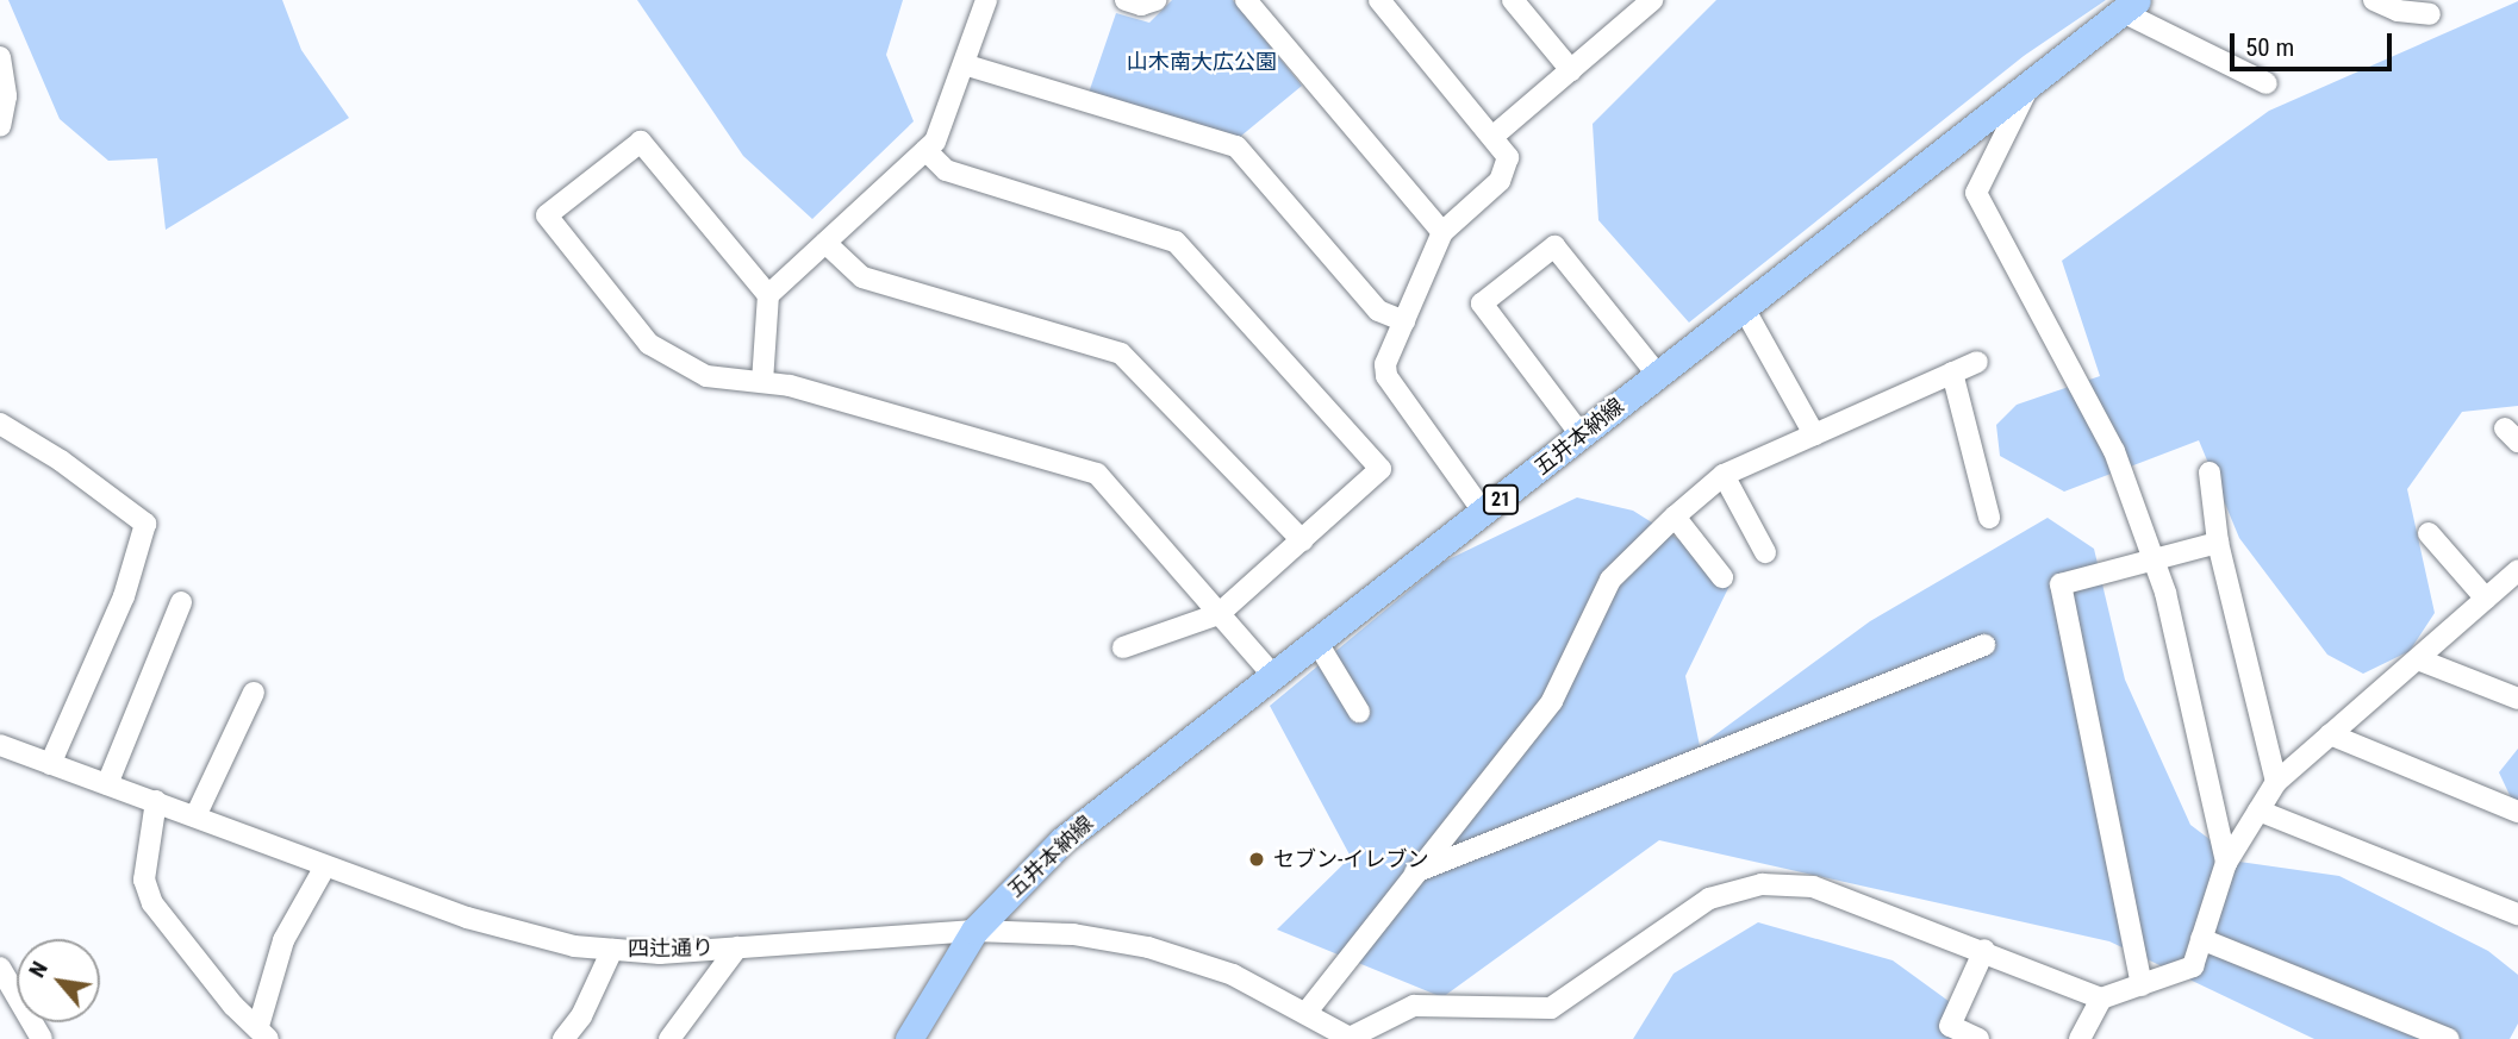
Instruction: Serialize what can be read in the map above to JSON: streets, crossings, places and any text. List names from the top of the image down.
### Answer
{
  "streets": {
    "main road": ["五井本納線", "21"],
    "street": ["四辻通り"]
  },
  "crossings": [
    ["五井本納線", "四辻通り"]
  ],
  "parks": ["山木南大広公園"],
  "places": ["セブン-イレブン"],
  "scale_bar": "50 m",
  "north": "top left"
}
